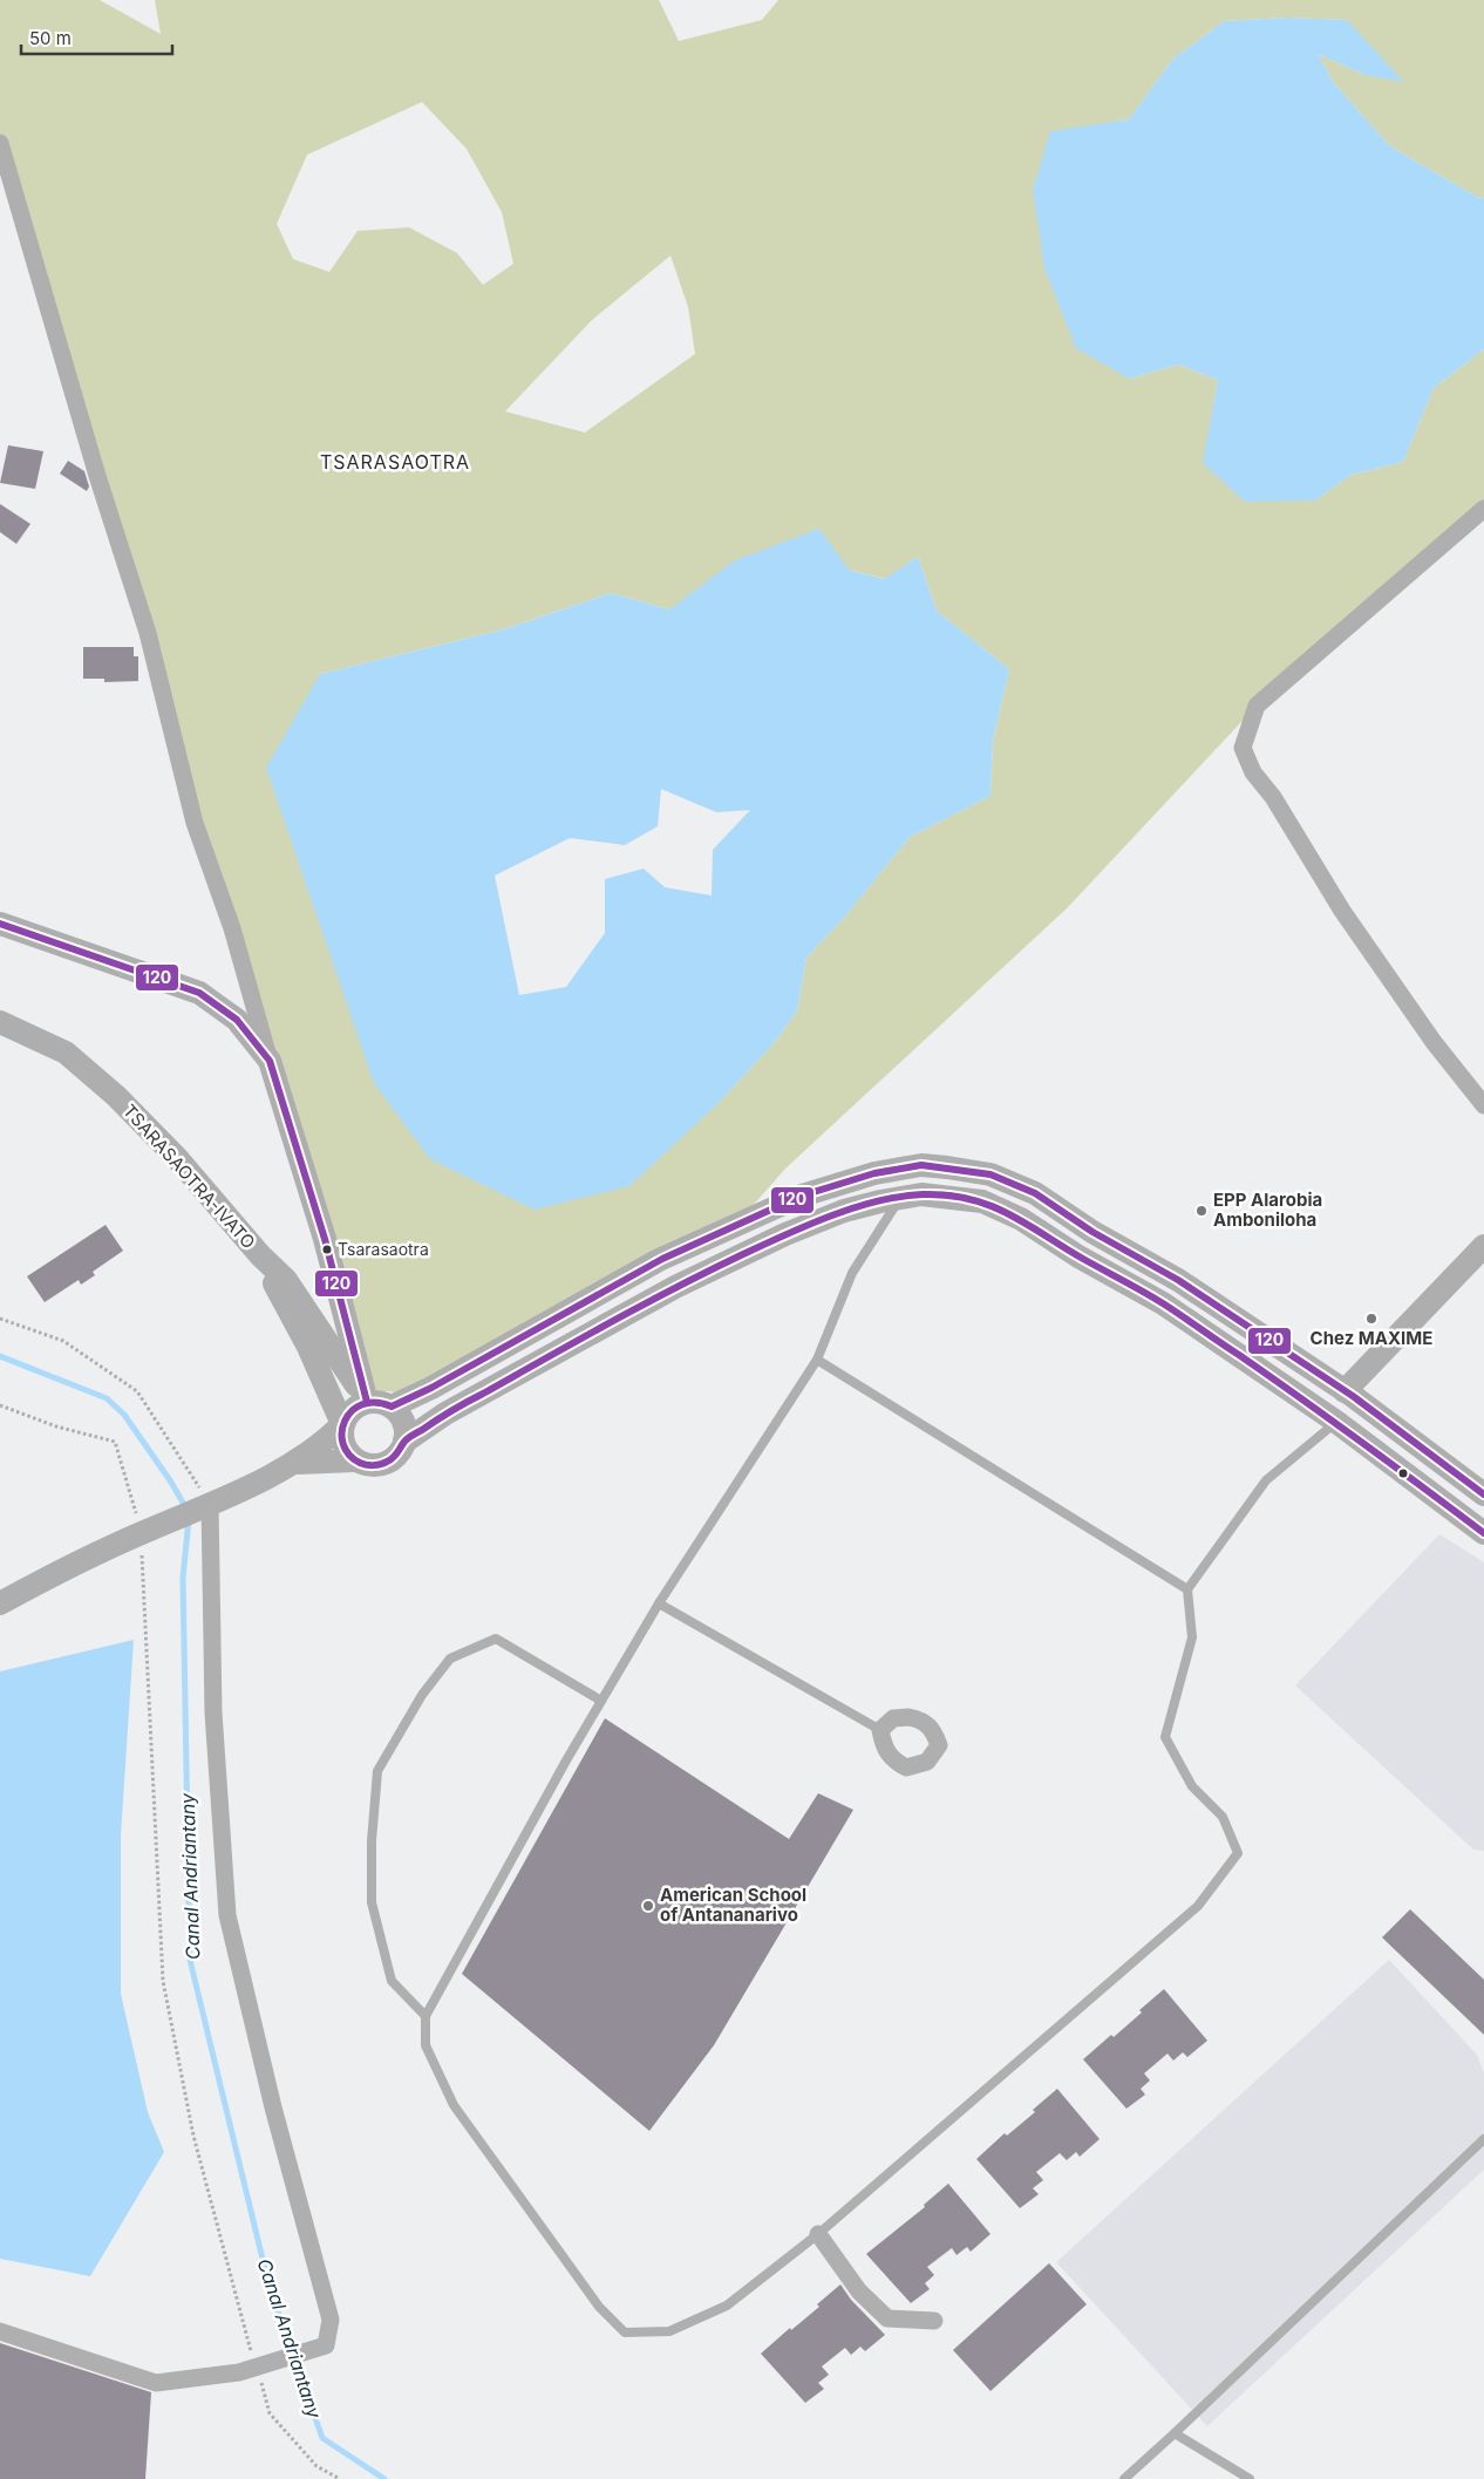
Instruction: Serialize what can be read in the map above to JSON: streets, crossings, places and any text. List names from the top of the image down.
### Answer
{
  "streets": {
    "main road": ["TSARASAOTRA-IVATO"]
  },
  "districts": ["TSARASAOTRA"],
  "water": ["Canal Andriantany"],
  "places": [
    "EPP Alarobia Amboniloha",
    "Tsarasaotra",
    "Chez MAXIME",
    "American School of Antananarivo"
  ],
  "lines": ["transit line 120"],
  "scale_bar": "50 m"
}
